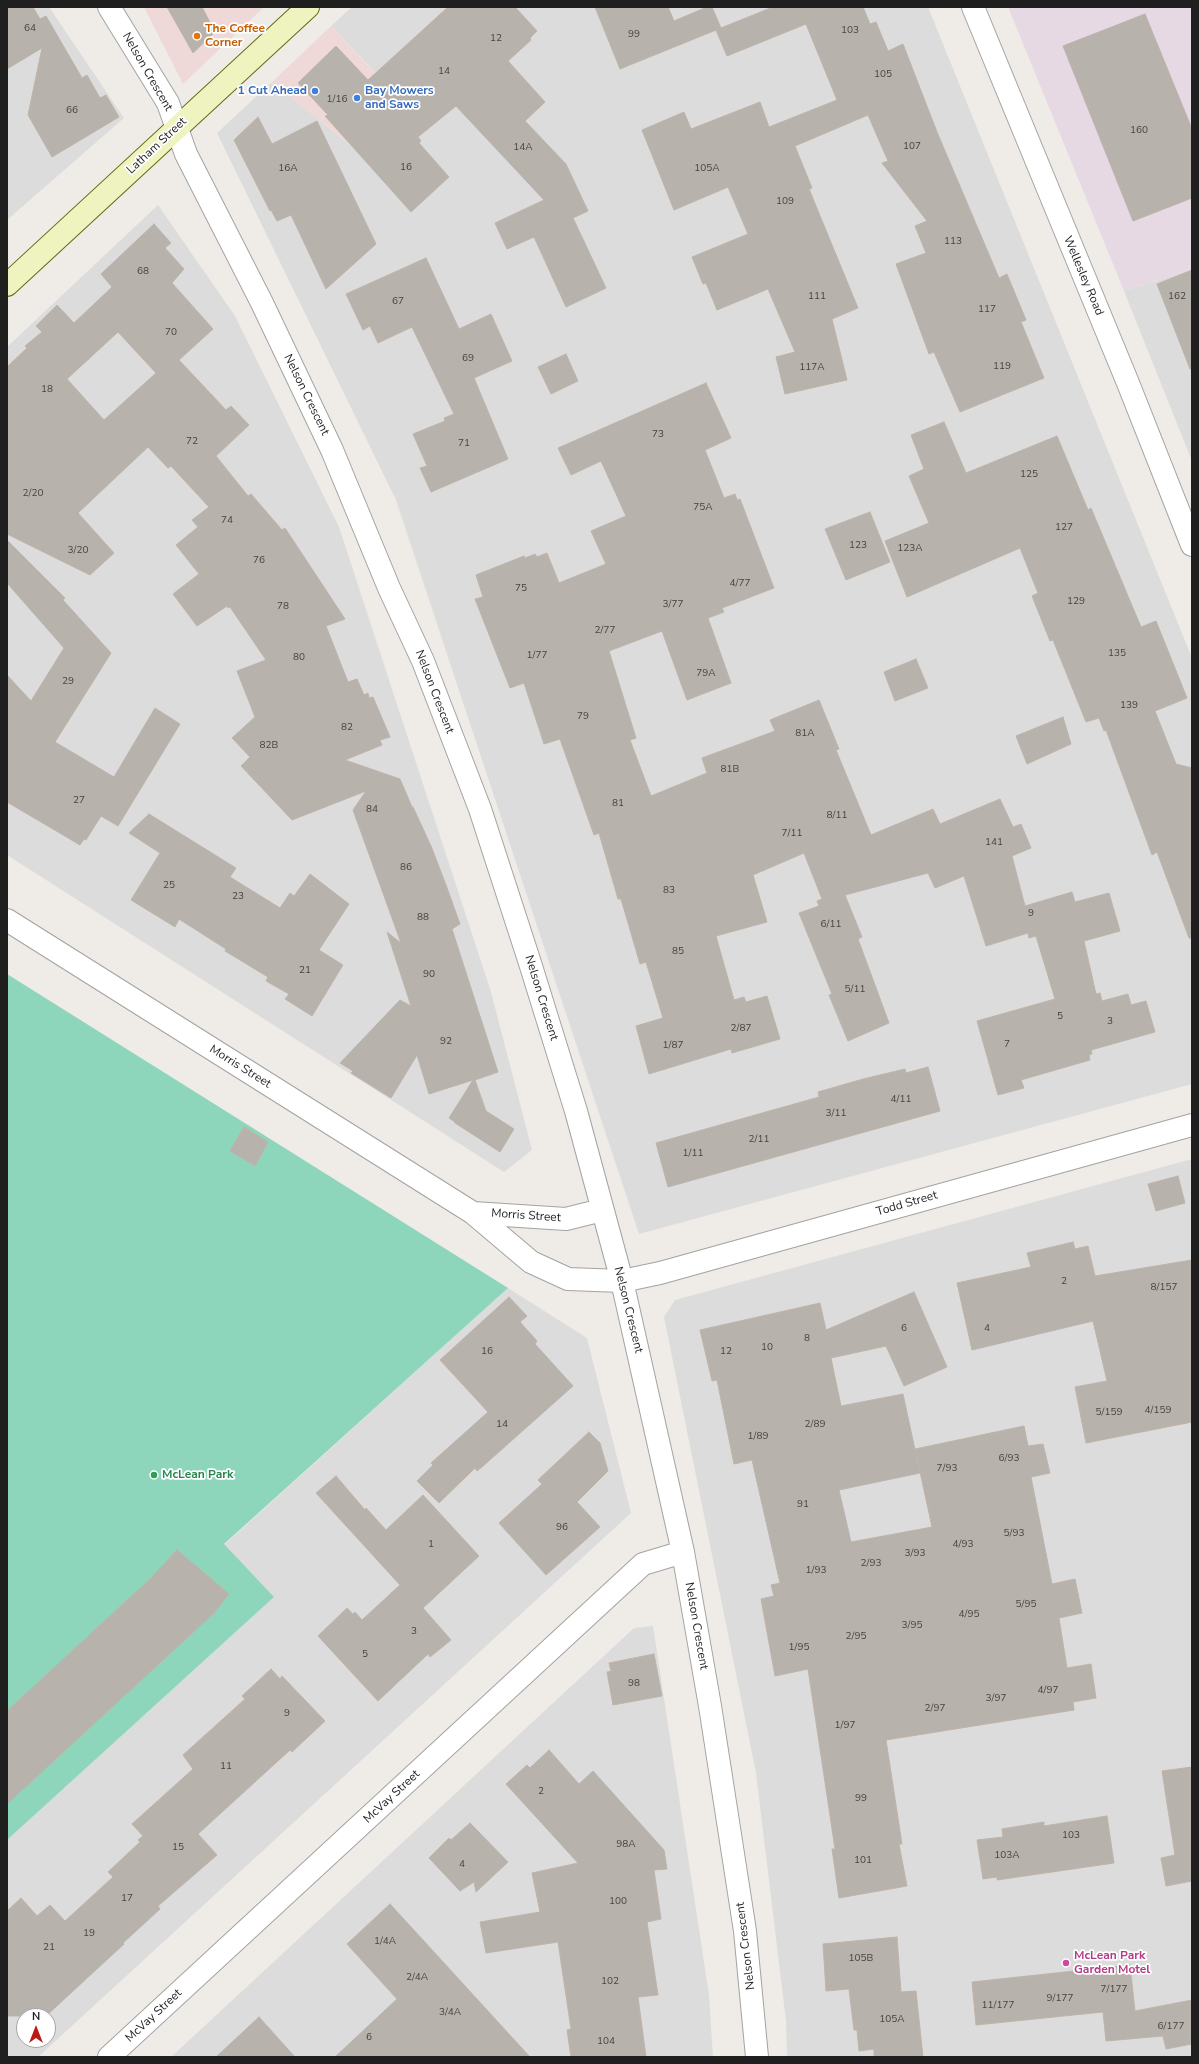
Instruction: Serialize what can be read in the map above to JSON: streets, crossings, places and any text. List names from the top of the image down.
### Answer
{
  "streets": {
    "main road": ["Latham Street"],
    "street": [
      "Nelson Crescent",
      "Wellesley Road",
      "Morris Street",
      "Todd Street",
      "McVay Street"
    ]
  },
  "crossings": [
    ["Nelson Crescent", "Latham Street"],
    ["Nelson Crescent", "Morris Street"],
    ["Nelson Crescent", "Todd Street"],
    ["Nelson Crescent", "McVay Street"],
    ["Morris Street", "Todd Street"]
  ],
  "places": [
    "The Coffee Corner",
    "1 Cut Ahead",
    "Bay Mowers and Saws",
    "McLean Park",
    "McLean Park Garden Motel"
  ],
  "house_numbers": [
    "64",
    "103",
    "99",
    "12",
    "14",
    "105",
    "1/16",
    "66",
    "160",
    "107",
    "14A",
    "16",
    "16A",
    "105A",
    "109",
    "113",
    "68",
    "111",
    "162",
    "67",
    "117",
    "70",
    "69",
    "119",
    "117A",
    "18",
    "73",
    "72",
    "71",
    "125",
    "2/20",
    "75A",
    "74",
    "127",
    "123",
    "123A",
    "3/20",
    "76",
    "4/77",
    "75",
    "129",
    "3/77",
    "78",
    "2/77",
    "135",
    "1/77",
    "80",
    "79A",
    "29",
    "139",
    "79",
    "82",
    "81A",
    "82B",
    "81B",
    "27",
    "81",
    "84",
    "8/11",
    "7/11",
    "141",
    "86",
    "25",
    "83",
    "23",
    "9",
    "88",
    "6/11",
    "85",
    "21",
    "90",
    "5/11",
    "5",
    "3",
    "2/87",
    "92",
    "7",
    "1/87",
    "4/11",
    "3/11",
    "2/11",
    "1/11",
    "2",
    "8/157",
    "6",
    "4",
    "8",
    "10",
    "16",
    "12",
    "4/159",
    "5/159",
    "14",
    "2/89",
    "1/89",
    "6/93",
    "7/93",
    "91",
    "96",
    "5/93",
    "1",
    "4/93",
    "3/93",
    "2/93",
    "1/93",
    "5/95",
    "4/95",
    "3/95",
    "3",
    "2/95",
    "1/95",
    "5",
    "98",
    "4/97",
    "3/97",
    "2/97",
    "9",
    "1/97",
    "11",
    "2",
    "99",
    "103",
    "98A",
    "15",
    "103A",
    "101",
    "4",
    "17",
    "100",
    "19",
    "1/4A",
    "21",
    "105B",
    "2/4A",
    "102",
    "7/177",
    "9/177",
    "11/177",
    "3/4A",
    "105A",
    "6/177",
    "6",
    "104"
  ],
  "north": "top"
}
